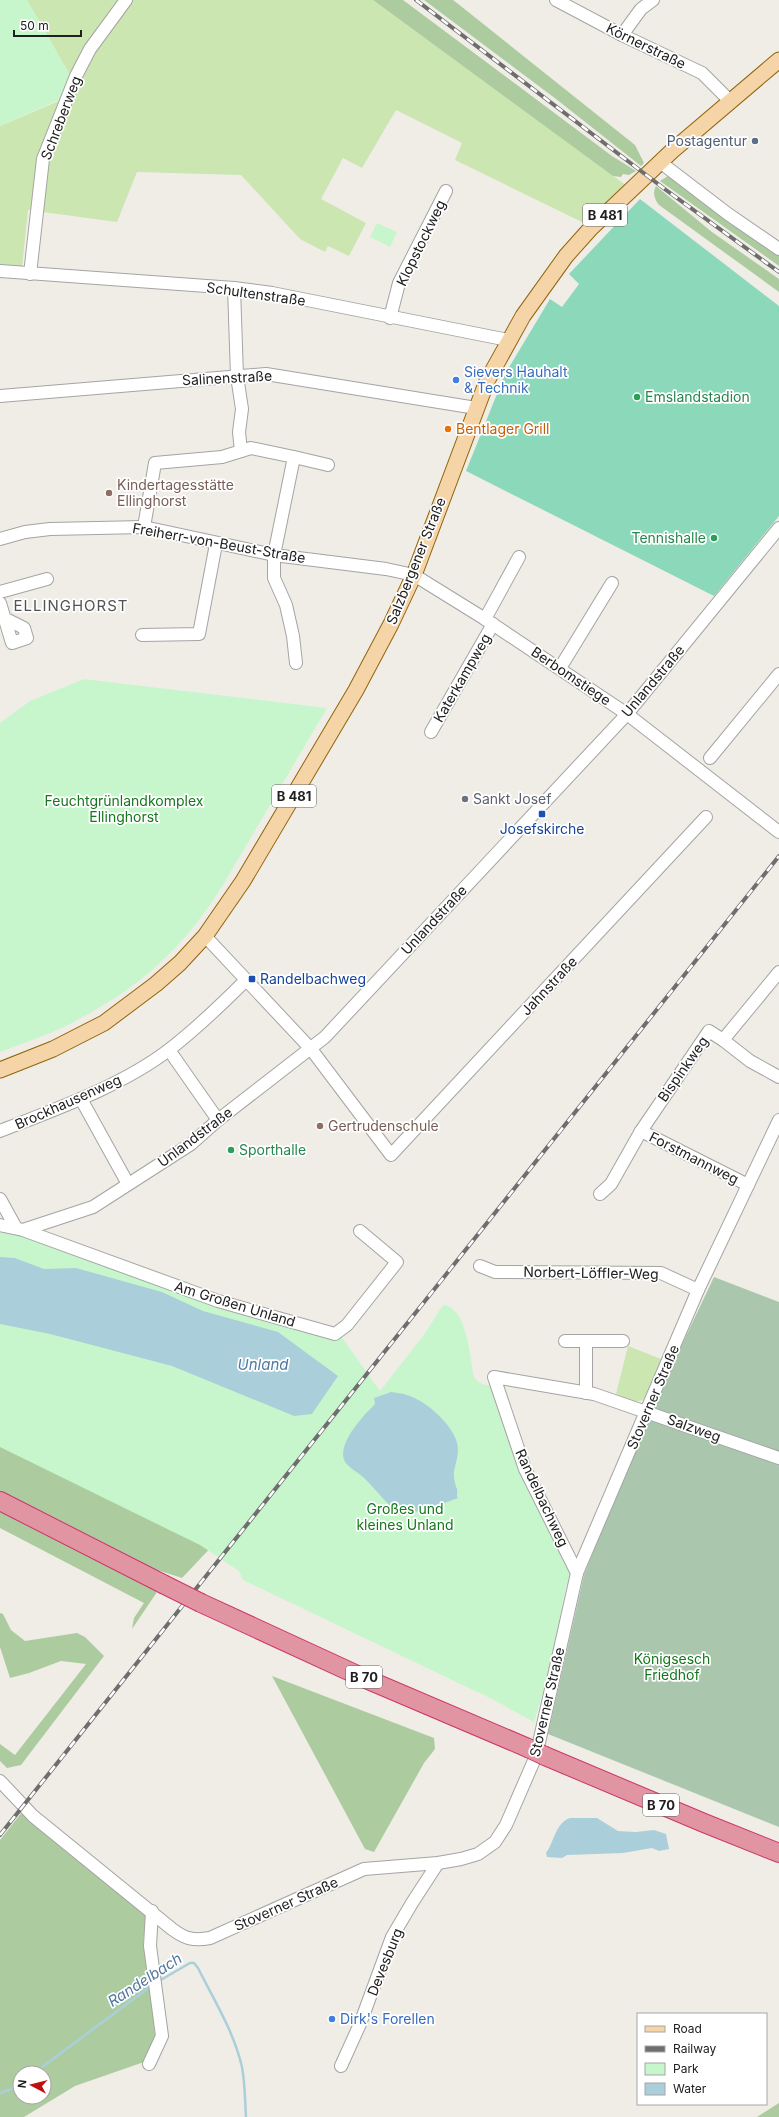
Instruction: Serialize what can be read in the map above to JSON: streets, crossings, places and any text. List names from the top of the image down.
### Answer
{
  "streets": {
    "highway": ["B 70"],
    "main road": ["B 481", "Salzbergener Straße"],
    "street": [
      "Körnerstraße",
      "Schreberweg",
      "Klopstockweg",
      "Schultenstraße",
      "Salinenstraße",
      "Freiherr-von-Beust-Straße",
      "Berbomstiege",
      "Katerkampweg",
      "Unlandstraße",
      "Jahnstraße",
      "Bispinkweg",
      "Brockhausenweg",
      "Forstmannweg",
      "Norbert-Löffler-Weg",
      "Am Großen Unland",
      "Stoverner Straße",
      "Salzweg",
      "Randelbachweg",
      "Devesburg"
    ]
  },
  "crossings": [
    ["Körnerstraße", "Salzbergener Straße"],
    ["Schreberweg", "Schultenstraße"],
    ["Klopstockweg", "Schultenstraße"],
    ["Schultenstraße", "Salzbergener Straße"],
    ["Salinenstraße", "Salzbergener Straße"],
    ["Freiherr-von-Beust-Straße", "Salzbergener Straße"],
    ["Freiherr-von-Beust-Straße", "Berbomstiege"],
    ["Salzbergener Straße", "Berbomstiege"],
    ["Berbomstiege", "Katerkampweg"],
    ["Berbomstiege", "Unlandstraße"],
    ["Unlandstraße", "Jahnstraße"],
    ["Unlandstraße", "Am Großen Unland"],
    ["Bispinkweg", "Forstmannweg"],
    ["Forstmannweg", "Stoverner Straße"],
    ["Norbert-Löffler-Weg", "Stoverner Straße"],
    ["Stoverner Straße", "Salzweg"],
    ["Stoverner Straße", "Randelbachweg"],
    ["Stoverner Straße", "Devesburg"],
    ["Salzweg", "Randelbachweg"]
  ],
  "districts": ["ELLINGHORST"],
  "water": ["Unland", "Randelbach"],
  "parks": ["Feuchtgrünlandkomplex Ellinghorst", "Großes und kleines Unland", "Königsesch Friedhof"],
  "places": {
    "other": [
      "Postagentur",
      "Sievers Hauhalt & Technik",
      "Emslandstadion",
      "Bentlager Grill",
      "Kindertagesstätte Ellinghorst",
      "Tennishalle",
      "Sankt Josef",
      "Gertrudenschule",
      "Sporthalle",
      "Dirk's Forellen"
    ],
    "transit": ["Josefskirche", "Randelbachweg"]
  },
  "legend": [
    "Road",
    "Railway",
    "Park",
    "Water"
  ],
  "scale_bar": "50 m",
  "north": "left"
}
